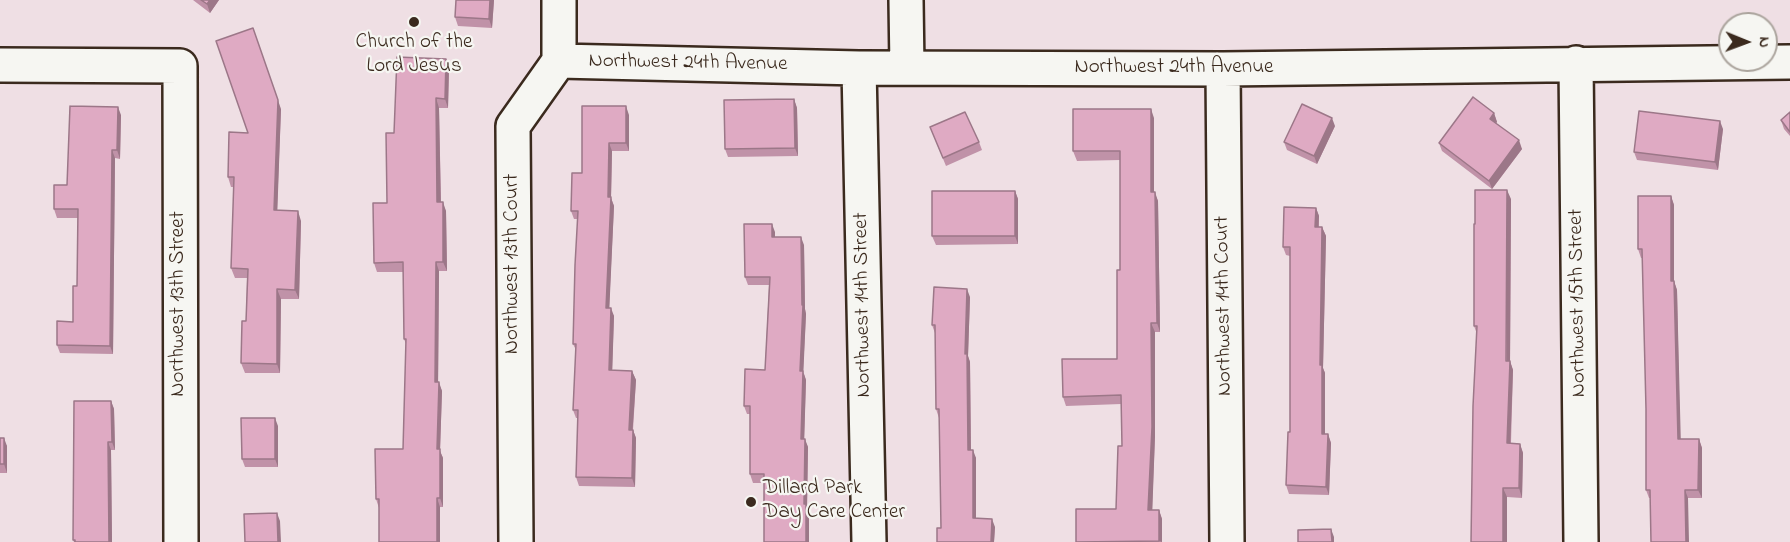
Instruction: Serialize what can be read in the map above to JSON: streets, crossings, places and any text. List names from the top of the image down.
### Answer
{
  "streets": {
    "street": [
      "Northwest 24th Avenue",
      "Northwest 13th Court",
      "Northwest 15th Street",
      "Northwest 13th Street",
      "Northwest 14th Street",
      "Northwest 14th Court"
    ]
  },
  "crossings": [
    ["Northwest 24th Avenue", "Northwest 13th Court"],
    ["Northwest 24th Avenue", "Northwest 15th Street"],
    ["Northwest 24th Avenue", "Northwest 14th Street"],
    ["Northwest 24th Avenue", "Northwest 14th Court"]
  ],
  "places": ["Church of the Lord Jesus", "Dillard Park Day Care Center"],
  "north": "right"
}
